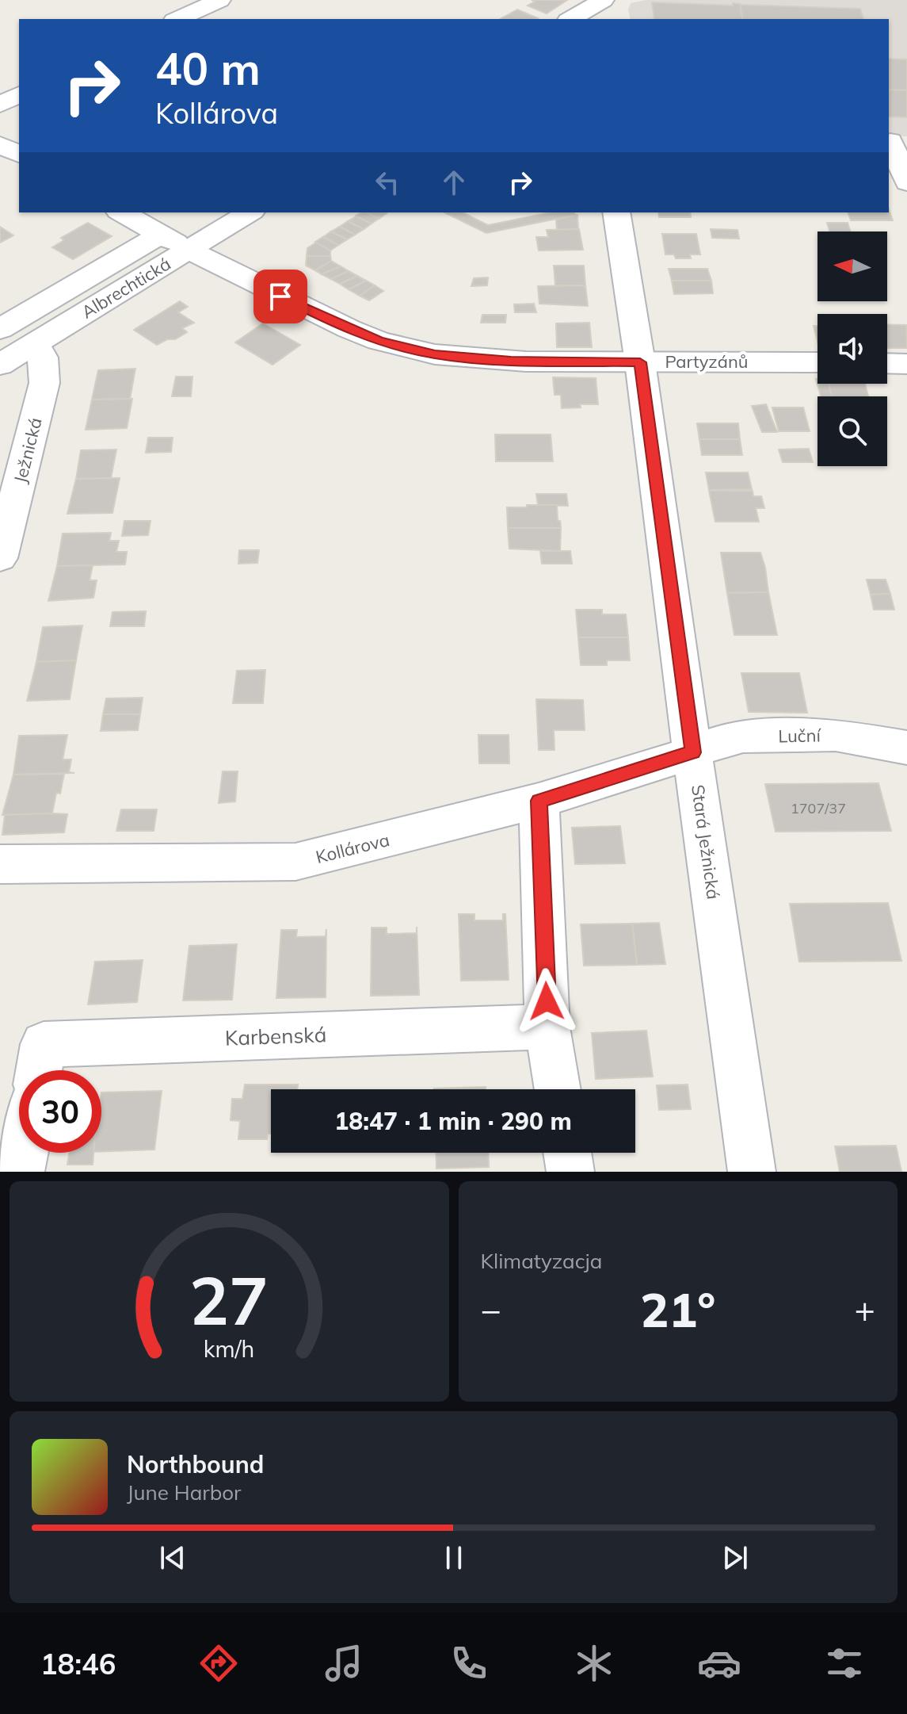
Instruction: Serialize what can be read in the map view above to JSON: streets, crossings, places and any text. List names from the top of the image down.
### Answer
{
  "streets": {
    "street": [
      "Albrechtická",
      "Partyzánů",
      "Ježnická",
      "Luční",
      "Stará Ježnická",
      "Kollárova",
      "Karbenská"
    ]
  },
  "crossings": [
    ["Albrechtická", "Partyzánů"],
    ["Albrechtická", "Ježnická"],
    ["Partyzánů", "Stará Ježnická"],
    ["Luční", "Stará Ježnická"],
    ["Luční", "Kollárova"],
    ["Stará Ježnická", "Kollárova"]
  ],
  "house_numbers": ["1707/37"],
  "north": "left",
  "page": {
    "turn": ["40 m", "Kollárova"],
    "limit": "30",
    "trip": "18:47 · 1 min · 290 m",
    "tile": "Klimatyzacja",
    "heat": ["−", "21°", "+"],
    "song": ["Northbound", "June Harbor"],
    "tabs": "18:46",
    "gauge": ["27", "km/h"]
  }
}
